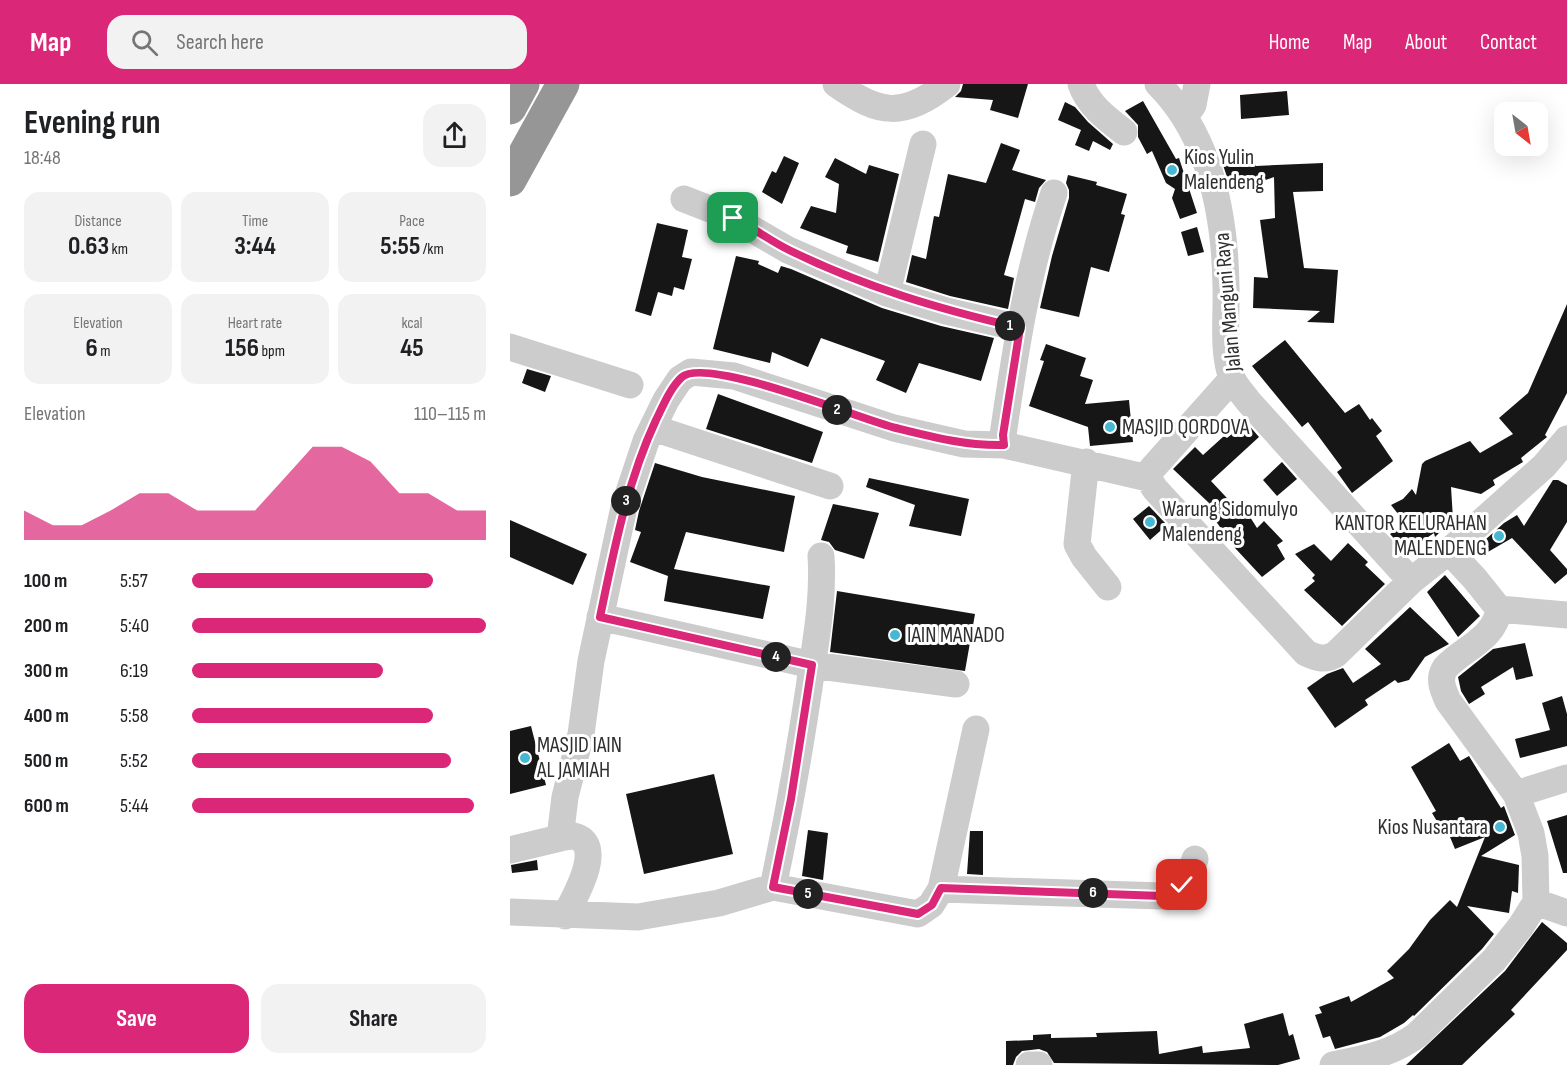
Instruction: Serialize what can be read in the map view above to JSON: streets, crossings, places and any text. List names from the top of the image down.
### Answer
{
  "streets": {
    "street": ["Jalan Manguni Raya"]
  },
  "places": [
    "Kios Yulin Malendeng",
    "MASJID QORDOVA",
    "Warung Sidomulyo Malendeng",
    "KANTOR KELURAHAN MALENDENG",
    "IAIN MANADO",
    "MASJID IAIN AL JAMIAH",
    "Kios Nusantara"
  ],
  "north": "bottom right",
  "page": {
    "header": "Map",
    "search": "Search here",
    "nav": [
      "Home",
      "Map",
      "About",
      "Contact"
    ],
    "heading": ["Evening run", "18:48"],
    "stats": [
      ["Distance", "0.63 km"],
      ["Time", "3:44"],
      ["Pace", "5:55 /km"],
      ["Elevation", "6 m"],
      ["Heart rate", "156 bpm"],
      ["kcal", "45"]
    ],
    "pins": [
      "1",
      "2",
      "3",
      "4",
      "6",
      "5"
    ],
    "chart": ["Elevation", "110–115 m"],
    "list": [
      {
        "name": "100 m",
        "note": "5:57"
      },
      {
        "name": "200 m",
        "note": "5:40"
      },
      {
        "name": "300 m",
        "note": "6:19"
      },
      {
        "name": "400 m",
        "note": "5:58"
      },
      {
        "name": "500 m",
        "note": "5:52"
      },
      {
        "name": "600 m",
        "note": "5:44"
      }
    ],
    "buttons": ["Save", "Share"]
  }
}
